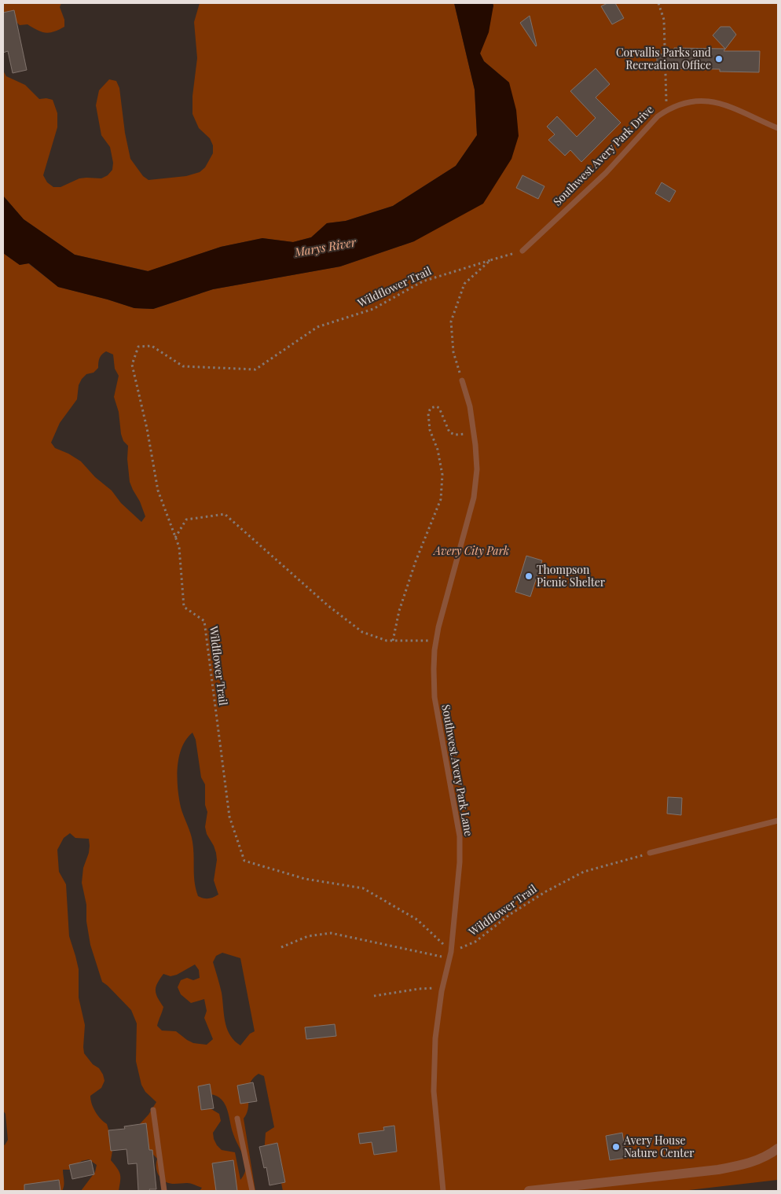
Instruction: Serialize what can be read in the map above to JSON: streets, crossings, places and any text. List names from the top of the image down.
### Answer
{
  "streets": {
    "lane": ["Southwest Avery Park Drive", "Southwest Avery Park Lane"],
    "path": ["Wildflower Trail"]
  },
  "crossings": [
    ["Wildflower Trail", "Southwest Avery Park Lane"]
  ],
  "water": ["Marys River"],
  "parks": ["Avery City Park"],
  "places": ["Corvallis Parks and Recreation Office", "Thompson Picnic Shelter", "Avery House Nature Center"]
}
